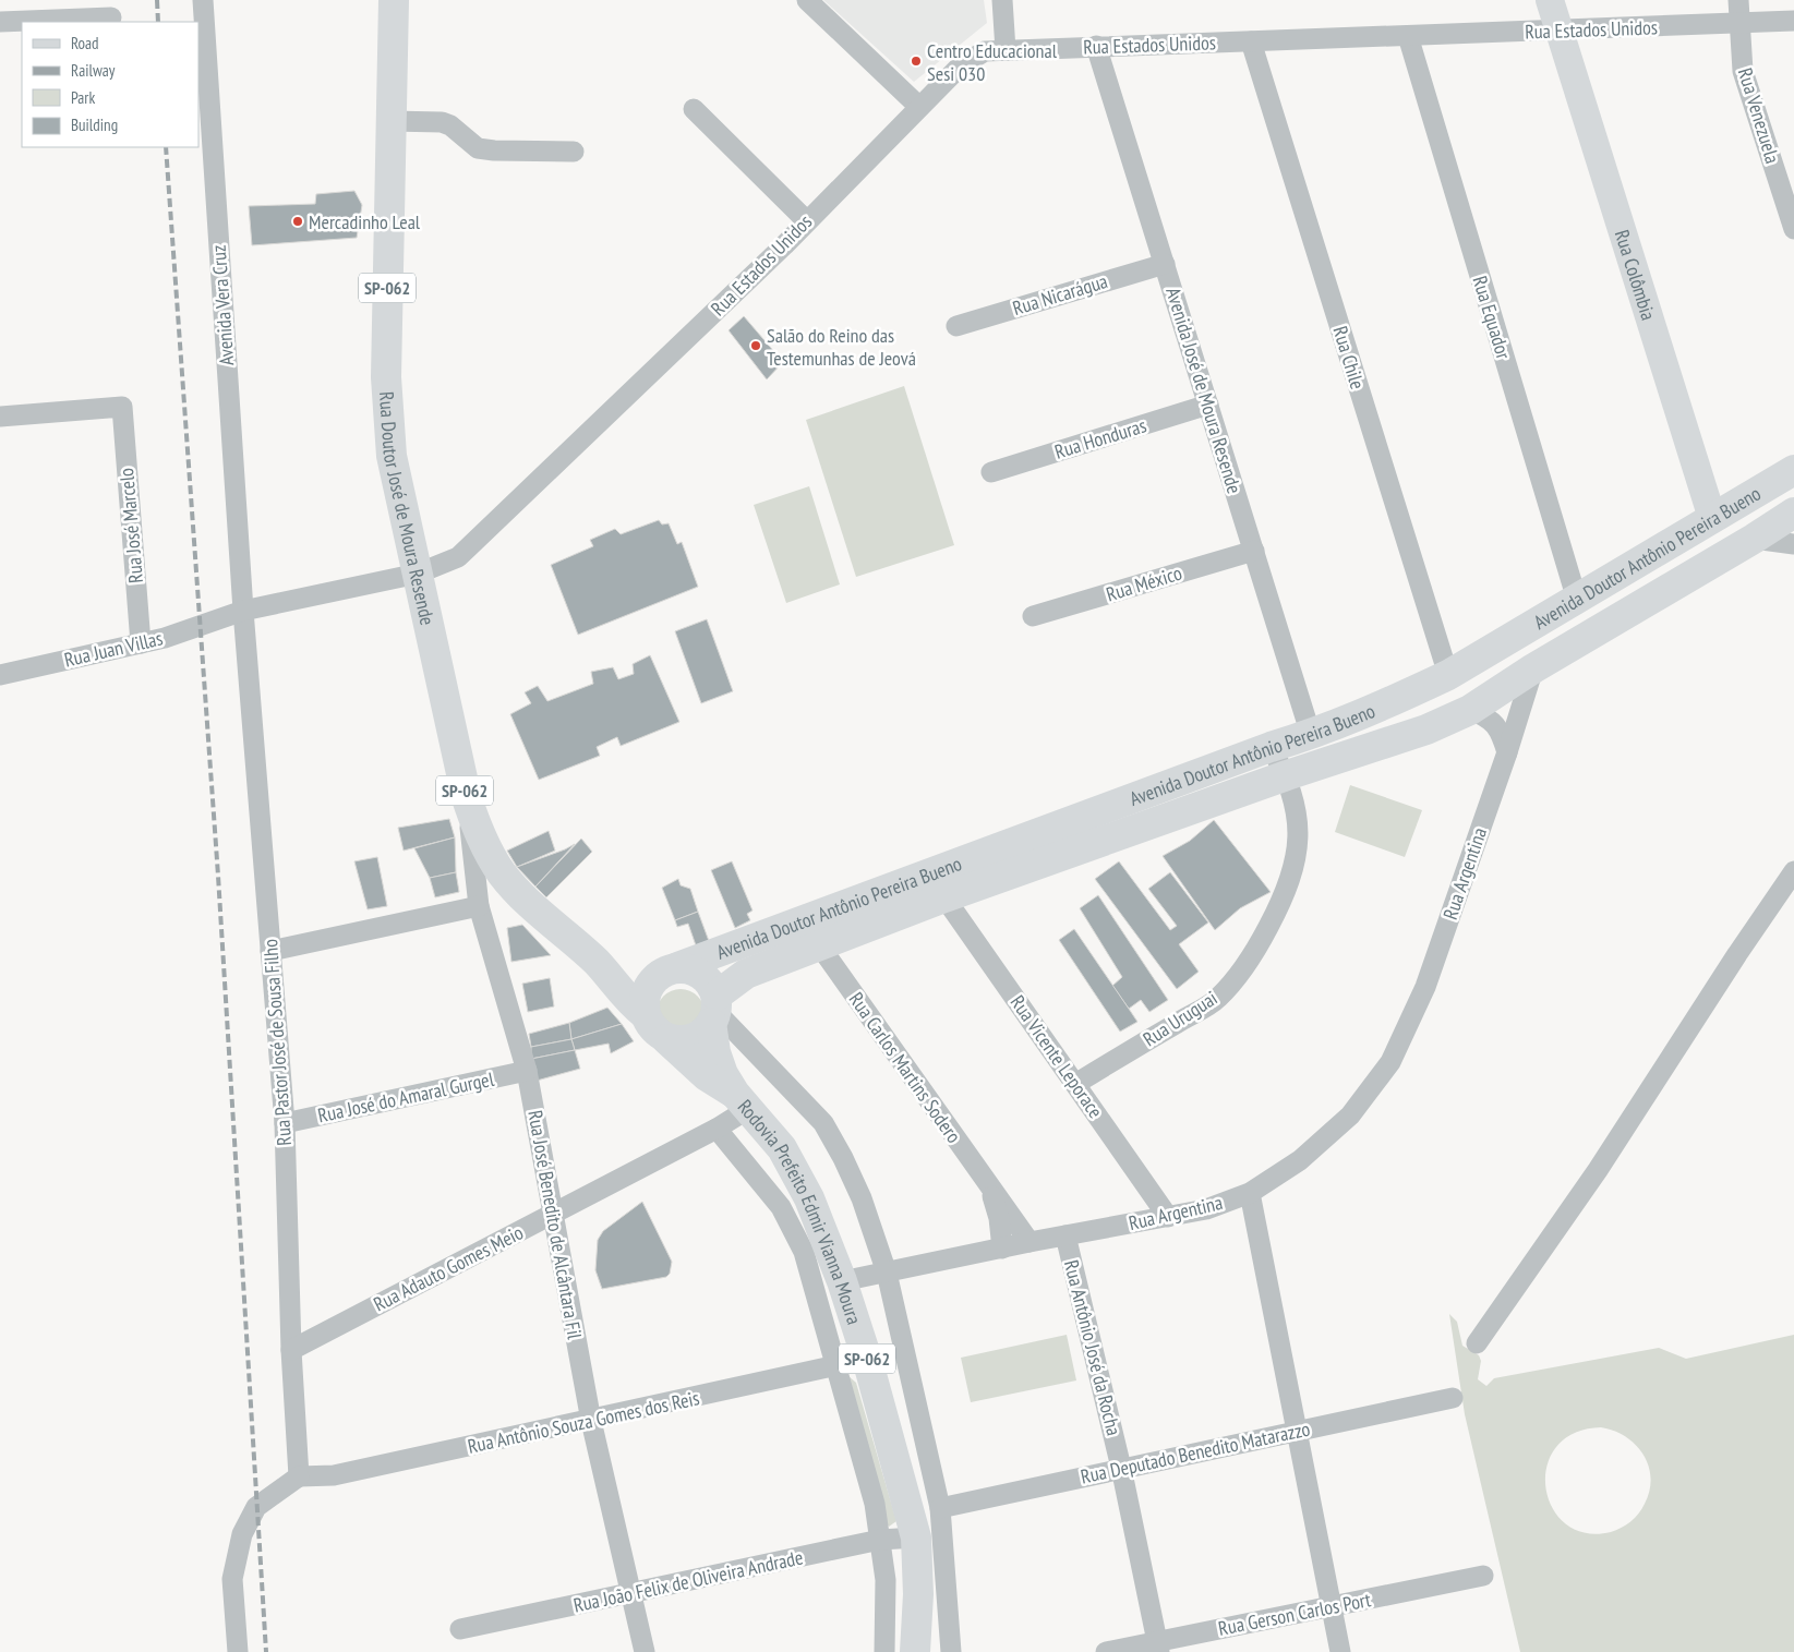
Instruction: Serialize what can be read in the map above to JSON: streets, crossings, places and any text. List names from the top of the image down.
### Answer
{
  "streets": {
    "main road": [
      "SP-062",
      "Rua Doutor José de Moura Resende",
      "Avenida Doutor Antônio Pereira Bueno",
      "Rodovia Prefeito Edmir Vianna Moura"
    ],
    "street": [
      "Rua Estados Unidos",
      "Rua Venezuela",
      "Rua Colômbia",
      "Rua Nicarágua",
      "Avenida Vera Cruz",
      "Rua Equador",
      "Rua Chile",
      "Avenida José de Moura Resende",
      "Rua Honduras",
      "Rua José Marcelo",
      "Rua México",
      "Rua Juan Villas",
      "Rua Argentina",
      "Rua Uruguai",
      "Rua Pastor José de Sousa Filho",
      "Rua Vicente Leporace",
      "Rua Carlos Martins Sodero",
      "Rua José do Amaral Gurgel",
      "Rua José Benedito de Alcântara Fil",
      "Rua Adauto Gomes Meio",
      "Rua Antônio José da Rocha",
      "Rua Antônio Souza Gomes dos Reis",
      "Rua Deputado Benedito Matarazzo",
      "Rua João Felix de Oliveira Andrade",
      "Rua Gerson Carlos Port"
    ]
  },
  "crossings": [
    ["Rua Estados Unidos", "Rua Venezuela"],
    ["Rua Estados Unidos", "Rua Colômbia"],
    ["Rua Estados Unidos", "Avenida Vera Cruz"],
    ["Rua Estados Unidos", "Rua Equador"],
    ["Rua Estados Unidos", "Rua Chile"],
    ["Rua Estados Unidos", "Avenida José de Moura Resende"],
    ["Rua Estados Unidos", "Rua Doutor José de Moura Resende"],
    ["Rua Estados Unidos", "Rua Juan Villas"],
    ["Rua Estados Unidos", "Rua Pastor José de Sousa Filho"],
    ["Rua Colômbia", "Avenida Doutor Antônio Pereira Bueno"],
    ["SP-062", "Rua Doutor José de Moura Resende"],
    ["SP-062", "Avenida Doutor Antônio Pereira Bueno"],
    ["SP-062", "Rodovia Prefeito Edmir Vianna Moura"],
    ["Rua Nicarágua", "Avenida José de Moura Resende"],
    ["Avenida Vera Cruz", "Rua Juan Villas"],
    ["Avenida Vera Cruz", "Rua Pastor José de Sousa Filho"],
    ["Rua Equador", "Avenida Doutor Antônio Pereira Bueno"],
    ["Rua Chile", "Avenida Doutor Antônio Pereira Bueno"],
    ["Avenida José de Moura Resende", "Rua Honduras"],
    ["Avenida José de Moura Resende", "Avenida Doutor Antônio Pereira Bueno"],
    ["Avenida José de Moura Resende", "Rua México"],
    ["Rua Doutor José de Moura Resende", "Avenida Doutor Antônio Pereira Bueno"],
    ["Rua Doutor José de Moura Resende", "Rodovia Prefeito Edmir Vianna Moura"],
    ["Rua Doutor José de Moura Resende", "Rua José Benedito de Alcântara Fil"],
    ["Rua José Marcelo", "Rua Juan Villas"],
    ["Avenida Doutor Antônio Pereira Bueno", "Rua Argentina"],
    ["Avenida Doutor Antônio Pereira Bueno", "Rua Uruguai"],
    ["Avenida Doutor Antônio Pereira Bueno", "Rua Vicente Leporace"],
    ["Avenida Doutor Antônio Pereira Bueno", "Rua Carlos Martins Sodero"],
    ["Avenida Doutor Antônio Pereira Bueno", "Rodovia Prefeito Edmir Vianna Moura"],
    ["Rua Juan Villas", "Rua Pastor José de Sousa Filho"],
    ["Rua Argentina", "Rua Vicente Leporace"],
    ["Rua Argentina", "Rua Carlos Martins Sodero"],
    ["Rua Argentina", "Rodovia Prefeito Edmir Vianna Moura"],
    ["Rua Argentina", "Rua Antônio José da Rocha"],
    ["Rua Uruguai", "Rua Vicente Leporace"],
    ["Rua Pastor José de Sousa Filho", "Rua José do Amaral Gurgel"],
    ["Rua Pastor José de Sousa Filho", "Rua Adauto Gomes Meio"],
    ["Rua Pastor José de Sousa Filho", "Rua Antônio Souza Gomes dos Reis"],
    ["Rua José do Amaral Gurgel", "Rua José Benedito de Alcântara Fil"],
    ["Rodovia Prefeito Edmir Vianna Moura", "Rua Adauto Gomes Meio"],
    ["Rodovia Prefeito Edmir Vianna Moura", "Rua Antônio Souza Gomes dos Reis"],
    ["Rodovia Prefeito Edmir Vianna Moura", "Rua João Felix de Oliveira Andrade"],
    ["Rua José Benedito de Alcântara Fil", "Rua Adauto Gomes Meio"],
    ["Rua José Benedito de Alcântara Fil", "Rua Antônio Souza Gomes dos Reis"],
    ["Rua José Benedito de Alcântara Fil", "Rua João Felix de Oliveira Andrade"],
    ["Rua Antônio José da Rocha", "Rua Deputado Benedito Matarazzo"],
    ["Rua Antônio José da Rocha", "Rua Gerson Carlos Port"]
  ],
  "places": ["Centro Educacional Sesi 030", "Mercadinho Leal", "Salão do Reino das Testemunhas de Jeová"],
  "legend": [
    "Road",
    "Railway",
    "Park",
    "Building"
  ]
}
